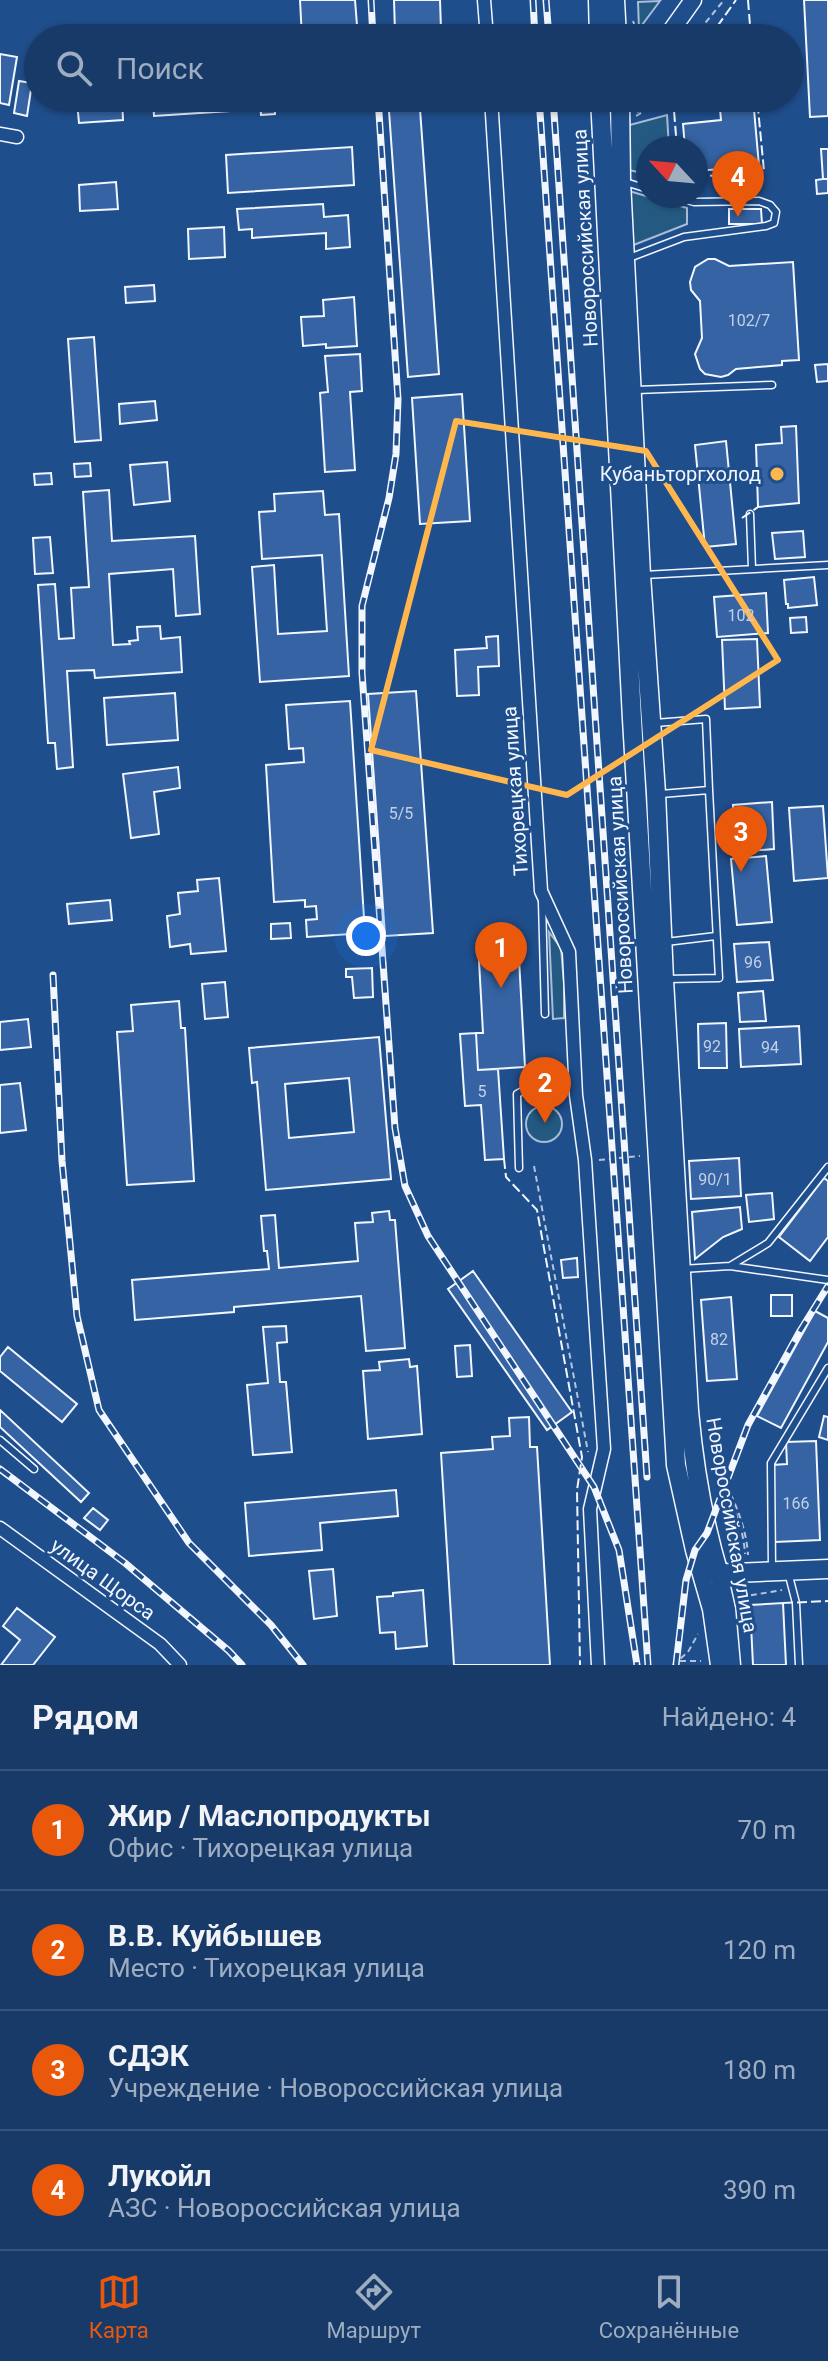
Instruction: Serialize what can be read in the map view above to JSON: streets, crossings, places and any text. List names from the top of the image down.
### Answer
{
  "streets": {
    "main road": ["Новороссийская улица"],
    "street": ["Тихорецкая улица", "улица Щорса"]
  },
  "places": ["Кубаньторгхолод"],
  "house_numbers": [
    "102/7",
    "102",
    "5/5",
    "96",
    "92",
    "94",
    "5",
    "90/1",
    "82",
    "166"
  ],
  "north": "top left",
  "page": {
    "search": "Поиск",
    "pins": [
      "4",
      "3",
      "1",
      "2"
    ],
    "heading": ["Рядом", "Найдено: 4"],
    "list": [
      {
        "mark": "1",
        "name": "Жир / Маслопродукты",
        "note": "Офис · Тихорецкая улица",
        "value": "70 m"
      },
      {
        "mark": "2",
        "name": "В.В. Куйбышев",
        "note": "Место · Тихорецкая улица",
        "value": "120 m"
      },
      {
        "mark": "3",
        "name": "СДЭК",
        "note": "Учреждение · Новороссийская улица",
        "value": "180 m"
      },
      {
        "mark": "4",
        "name": "Лукойл",
        "note": "АЗС · Новороссийская улица",
        "value": "390 m"
      }
    ],
    "nav": ["Карта", "Маршрут", "Сохранённые"]
  }
}
